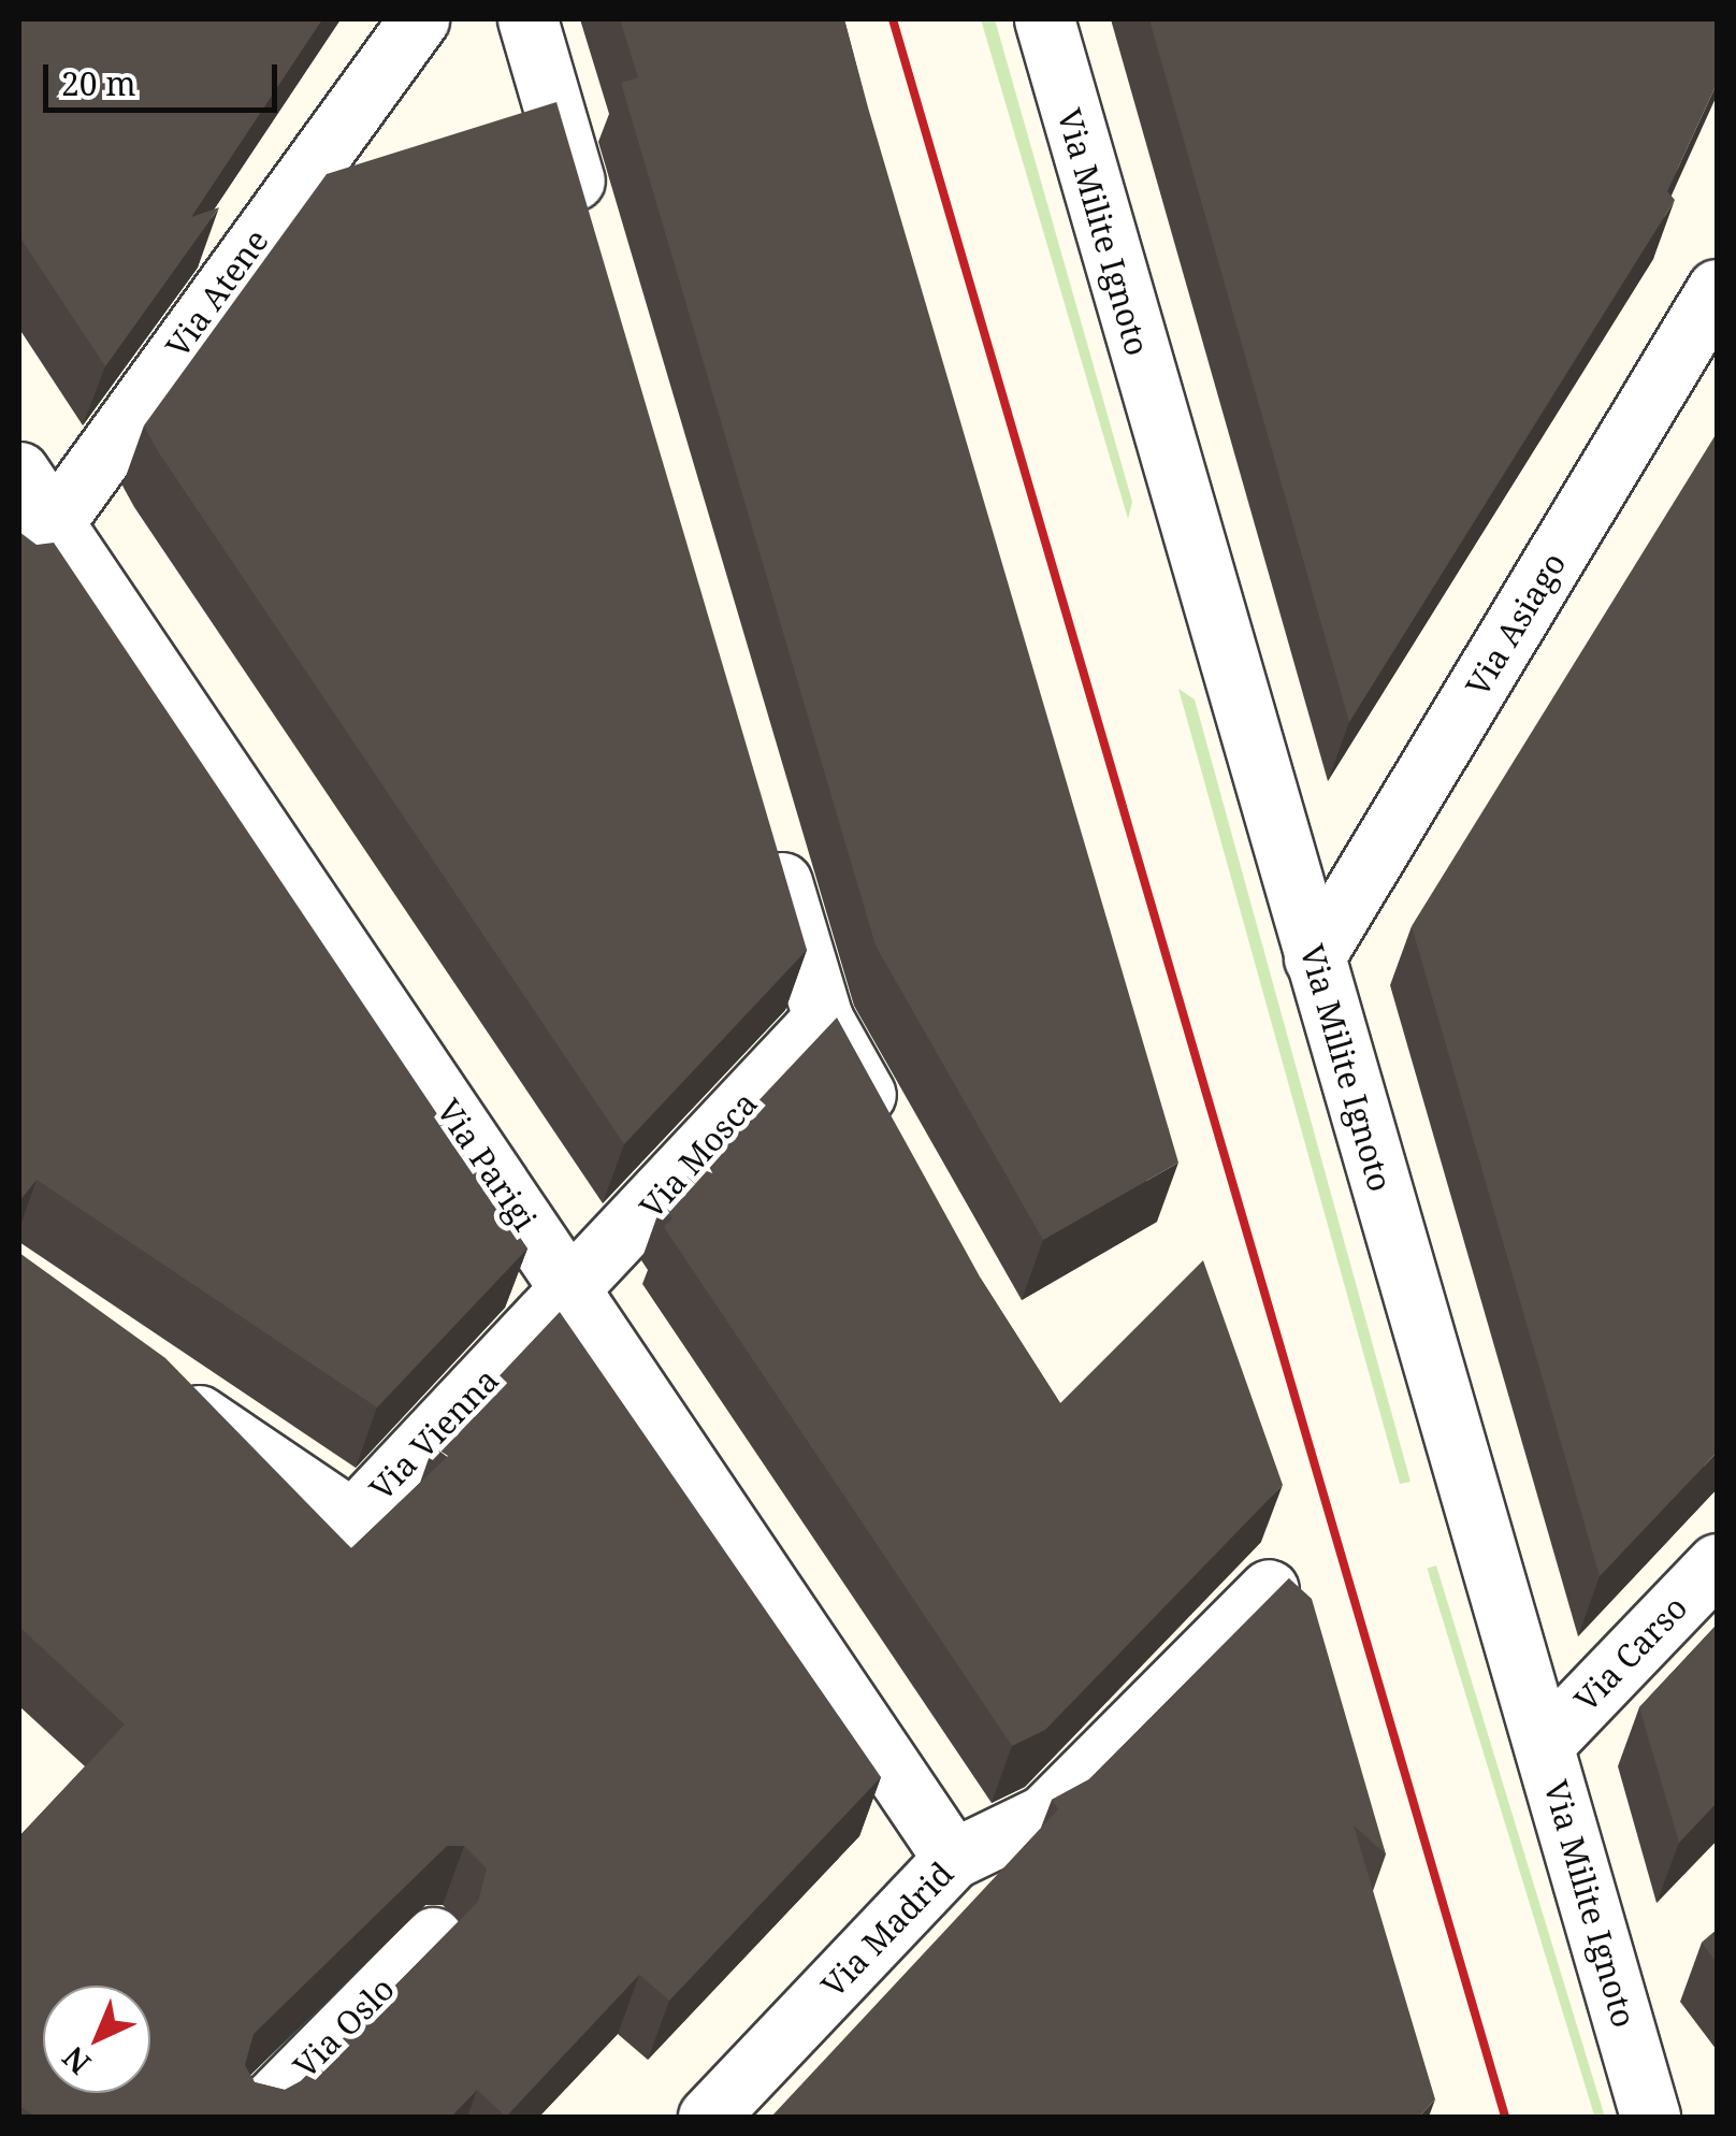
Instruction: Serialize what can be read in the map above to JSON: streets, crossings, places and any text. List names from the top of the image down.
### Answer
{
  "streets": {
    "street": [
      "Via Milite Ignoto",
      "Via Atene",
      "Via Asiago",
      "Via Mosca",
      "Via Parigi",
      "Via Vienna",
      "Via Carso",
      "Via Madrid",
      "Via Oslo"
    ]
  },
  "crossings": [
    ["Via Milite Ignoto", "Via Asiago"],
    ["Via Milite Ignoto", "Via Carso"],
    ["Via Atene", "Via Parigi"],
    ["Via Mosca", "Via Parigi"],
    ["Via Mosca", "Via Vienna"],
    ["Via Parigi", "Via Vienna"],
    ["Via Parigi", "Via Madrid"]
  ],
  "scale_bar": "20 m",
  "north": "bottom left"
}
